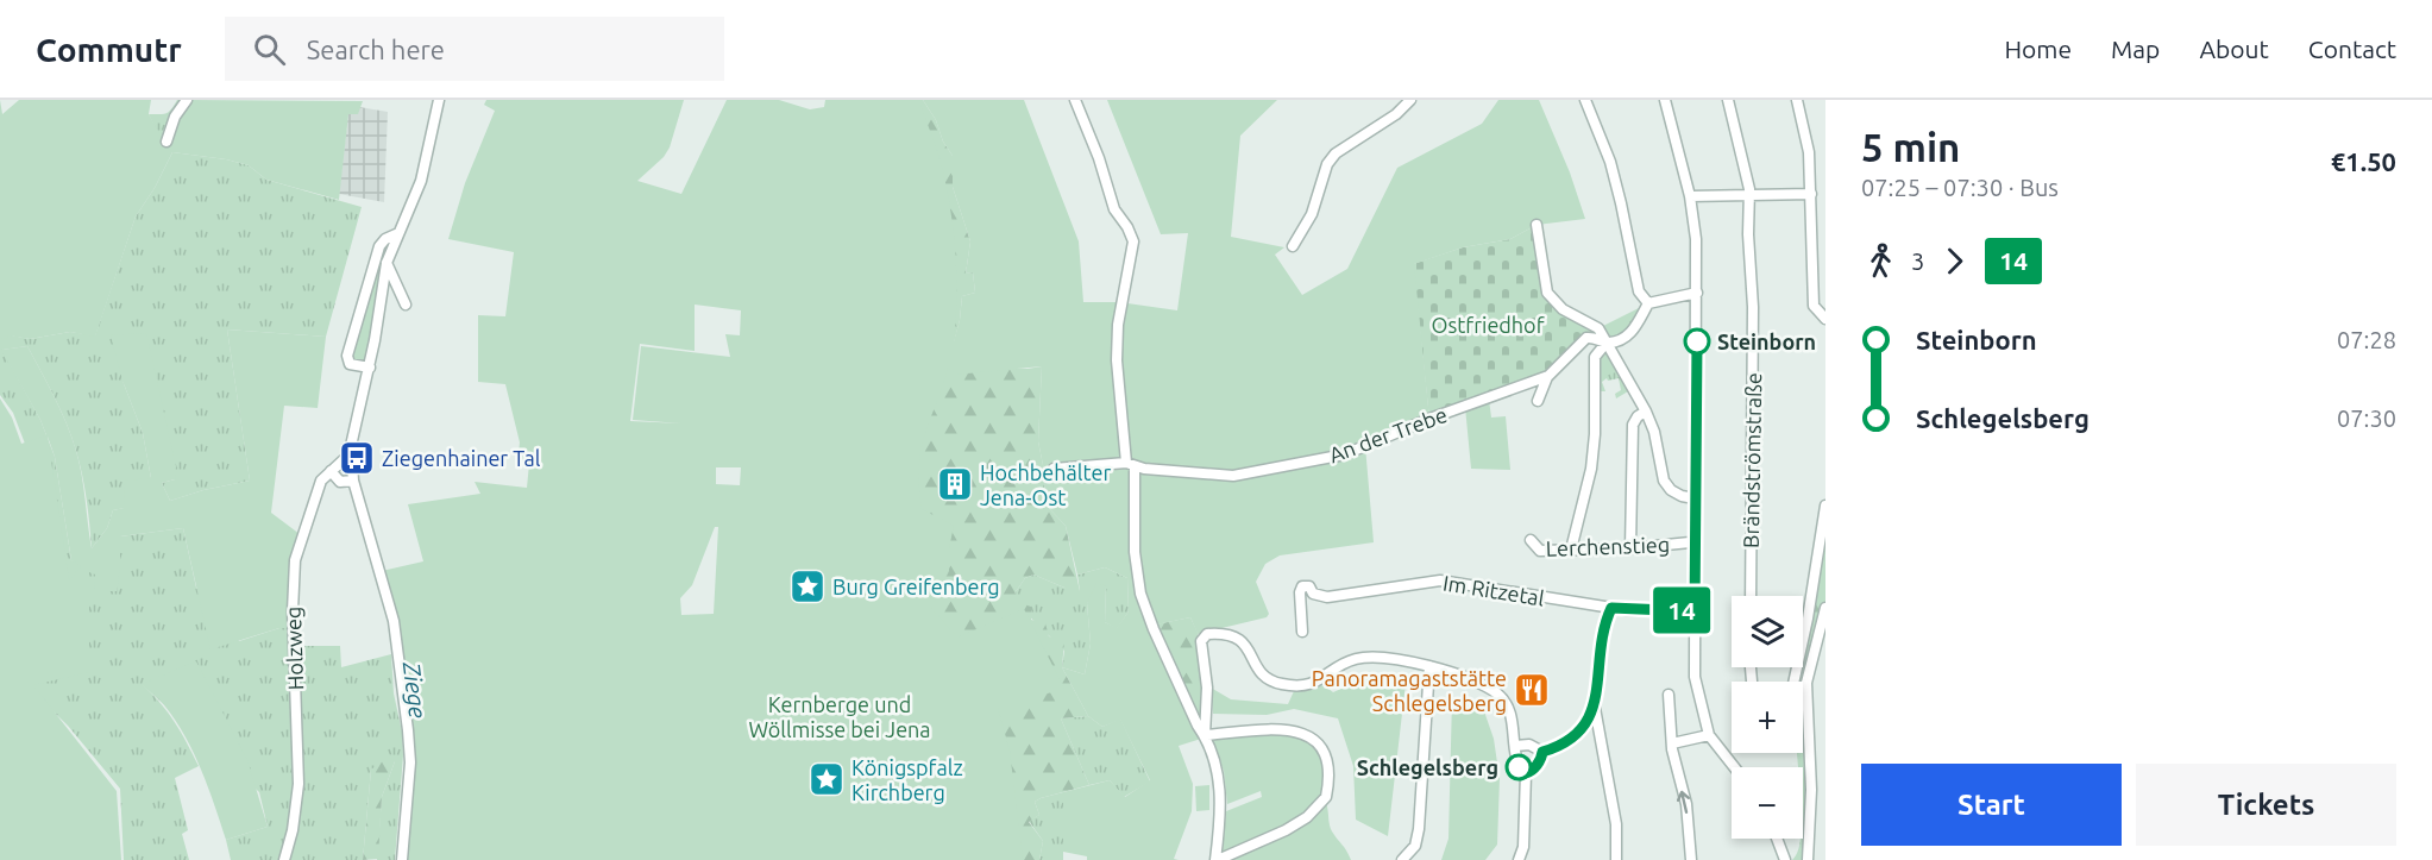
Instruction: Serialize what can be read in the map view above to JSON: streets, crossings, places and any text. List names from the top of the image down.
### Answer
{
  "streets": {
    "street": [
      "An der Trebe",
      "Brändströmstraße",
      "Lerchenstieg",
      "Im Ritzetal",
      "Holzweg"
    ]
  },
  "water": ["Ziege"],
  "parks": ["Ostfriedhof", "Kernberge und Wöllmisse bei Jena"],
  "places": {
    "other": ["Steinborn", "Schlegelsberg"],
    "bus stop": ["Ziegenhainer Tal"],
    "building": ["Hochbehälter Jena-Ost"],
    "place": ["Burg Greifenberg", "Königspfalz Kirchberg"],
    "restaurant": ["Panoramagaststätte Schlegelsberg"]
  },
  "lines": ["bus line 14"],
  "page": {
    "header": "Commutr",
    "search": "Search here",
    "nav": [
      "Home",
      "Map",
      "About",
      "Contact"
    ],
    "on_map": "14",
    "heading": ["5 min", "07:25 – 07:30 · Bus", "€1.50"],
    "legs": ["3", "14"],
    "list": [
      {
        "name": "Steinborn",
        "value": "07:28"
      },
      {
        "name": "Schlegelsberg",
        "value": "07:30"
      }
    ],
    "map_buttons": ["+", "−"],
    "buttons": ["Start", "Tickets"]
  }
}
